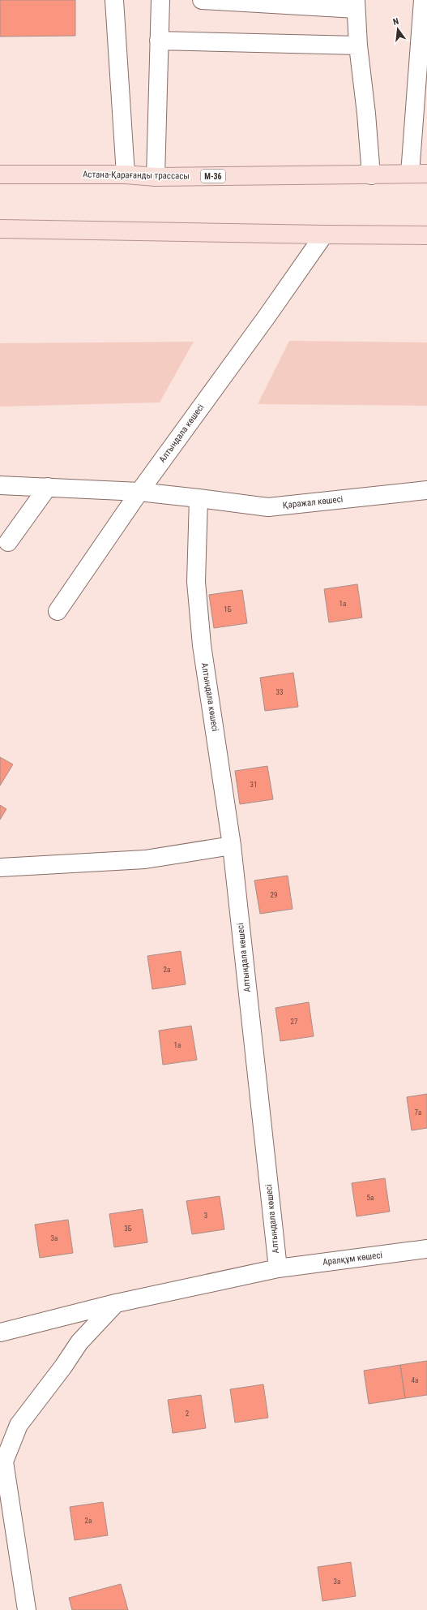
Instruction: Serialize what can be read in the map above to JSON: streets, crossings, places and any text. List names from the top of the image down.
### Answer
{
  "streets": {
    "main road": ["Астана-Қарағанды трассасы", "M-36"],
    "street": ["Алтындала көшесі", "Қаражал көшесі", "Аралқұм көшесі"]
  },
  "crossings": [
    ["Алтындала көшесі", "Қаражал көшесі"],
    ["Алтындала көшесі", "Аралқұм көшесі"]
  ],
  "house_numbers": [
    "1а",
    "1Б",
    "33",
    "31",
    "29",
    "2а",
    "27",
    "1а",
    "7а",
    "5а",
    "3",
    "3Б",
    "3а",
    "4а",
    "2",
    "2а",
    "3а"
  ],
  "north": "top"
}
